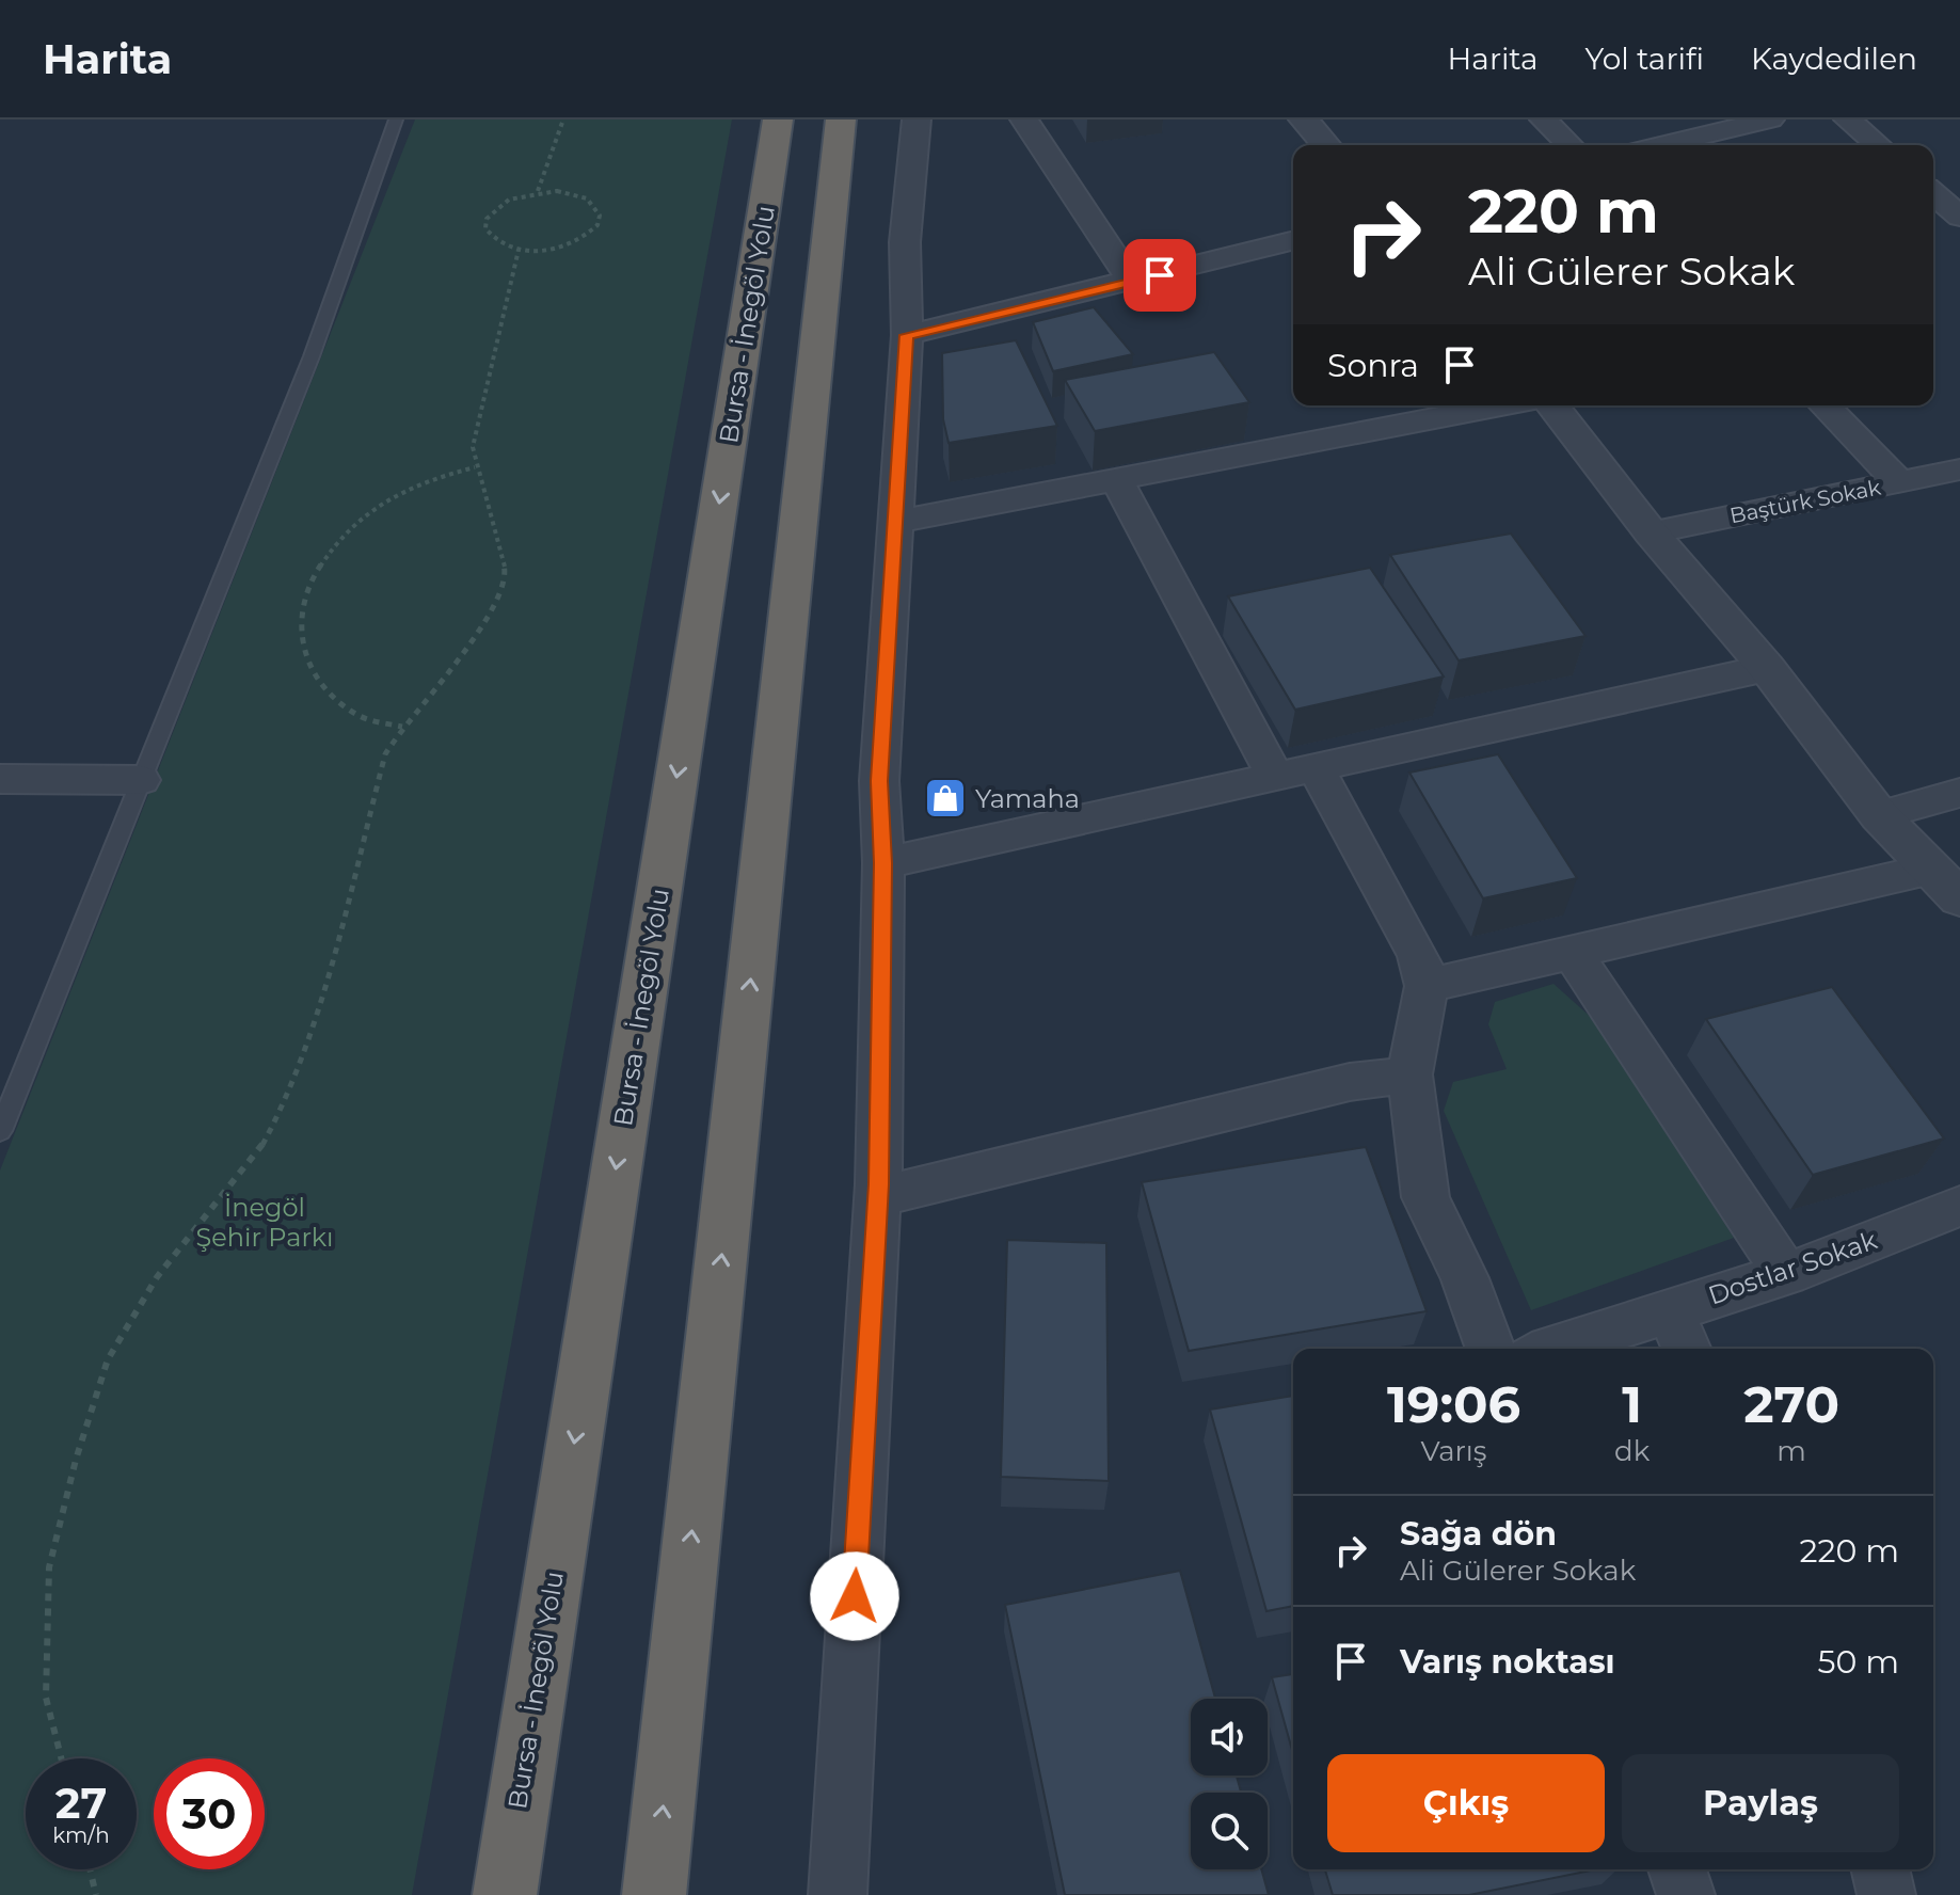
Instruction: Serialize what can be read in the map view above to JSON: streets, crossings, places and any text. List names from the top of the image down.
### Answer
{
  "streets": {
    "highway": ["Bursa - İnegöl Yolu"],
    "street": ["Baştürk Sokak", "Dostlar Sokak"]
  },
  "parks": ["İnegöl Şehir Parkı"],
  "places": {
    "shop": ["Yamaha"]
  },
  "page": {
    "header": "Harita",
    "nav": ["Harita", "Yol tarifi", "Kaydedilen"],
    "turn": ["220 m", "Ali Gülerer Sokak"],
    "then": "Sonra",
    "eta": [
      "19:06",
      "Varış",
      "1",
      "dk",
      "270",
      "m"
    ],
    "list": [
      {
        "name": "Sağa dön",
        "note": "Ali Gülerer Sokak",
        "value": "220 m"
      },
      {
        "name": "Varış noktası",
        "value": "50 m"
      }
    ],
    "buttons": ["Çıkış", "Paylaş"],
    "speed": "27 km/h",
    "limit": "30"
  }
}
